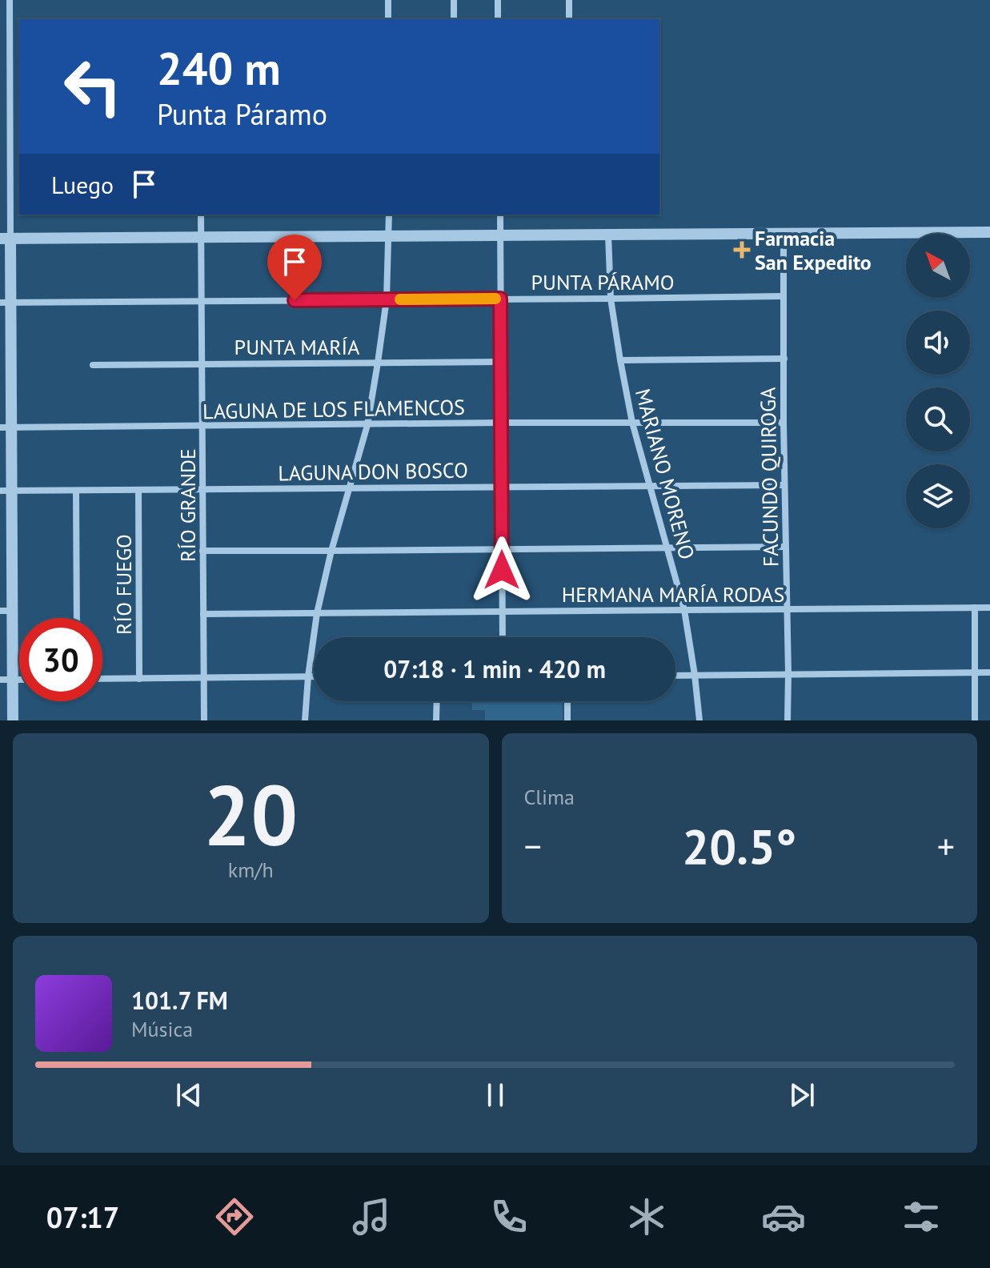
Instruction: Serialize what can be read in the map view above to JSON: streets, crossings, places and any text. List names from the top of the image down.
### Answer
{
  "streets": {
    "street": [
      "PUNTA PÁRAMO",
      "PUNTA MARÍA",
      "LAGUNA DE LOS FLAMENCOS",
      "LAGUNA DON BOSCO",
      "MARIANO MORENO",
      "FACUNDO QUIROGA",
      "RÍO GRANDE",
      "RÍO FUEGO",
      "HERMANA MARÍA RODAS"
    ]
  },
  "crossings": [
    ["PUNTA PÁRAMO", "MARIANO MORENO"],
    ["PUNTA PÁRAMO", "FACUNDO QUIROGA"],
    ["PUNTA PÁRAMO", "RÍO GRANDE"],
    ["PUNTA MARÍA", "RÍO GRANDE"],
    ["LAGUNA DE LOS FLAMENCOS", "MARIANO MORENO"],
    ["LAGUNA DE LOS FLAMENCOS", "FACUNDO QUIROGA"],
    ["LAGUNA DE LOS FLAMENCOS", "RÍO GRANDE"],
    ["LAGUNA DON BOSCO", "MARIANO MORENO"],
    ["LAGUNA DON BOSCO", "FACUNDO QUIROGA"],
    ["LAGUNA DON BOSCO", "RÍO GRANDE"],
    ["LAGUNA DON BOSCO", "RÍO FUEGO"],
    ["MARIANO MORENO", "HERMANA MARÍA RODAS"],
    ["FACUNDO QUIROGA", "HERMANA MARÍA RODAS"],
    ["RÍO GRANDE", "HERMANA MARÍA RODAS"]
  ],
  "places": {
    "health": ["Farmacia San Expedito"]
  },
  "north": "top left",
  "page": {
    "turn": ["240 m", "Punta Páramo"],
    "then": "Luego",
    "limit": "30",
    "trip": "07:18 · 1 min · 420 m",
    "tile": [
      ["20", "km/h"],
      "Clima"
    ],
    "heat": ["−", "20.5°", "+"],
    "song": ["101.7 FM", "Música"],
    "tabs": "07:17"
  }
}
